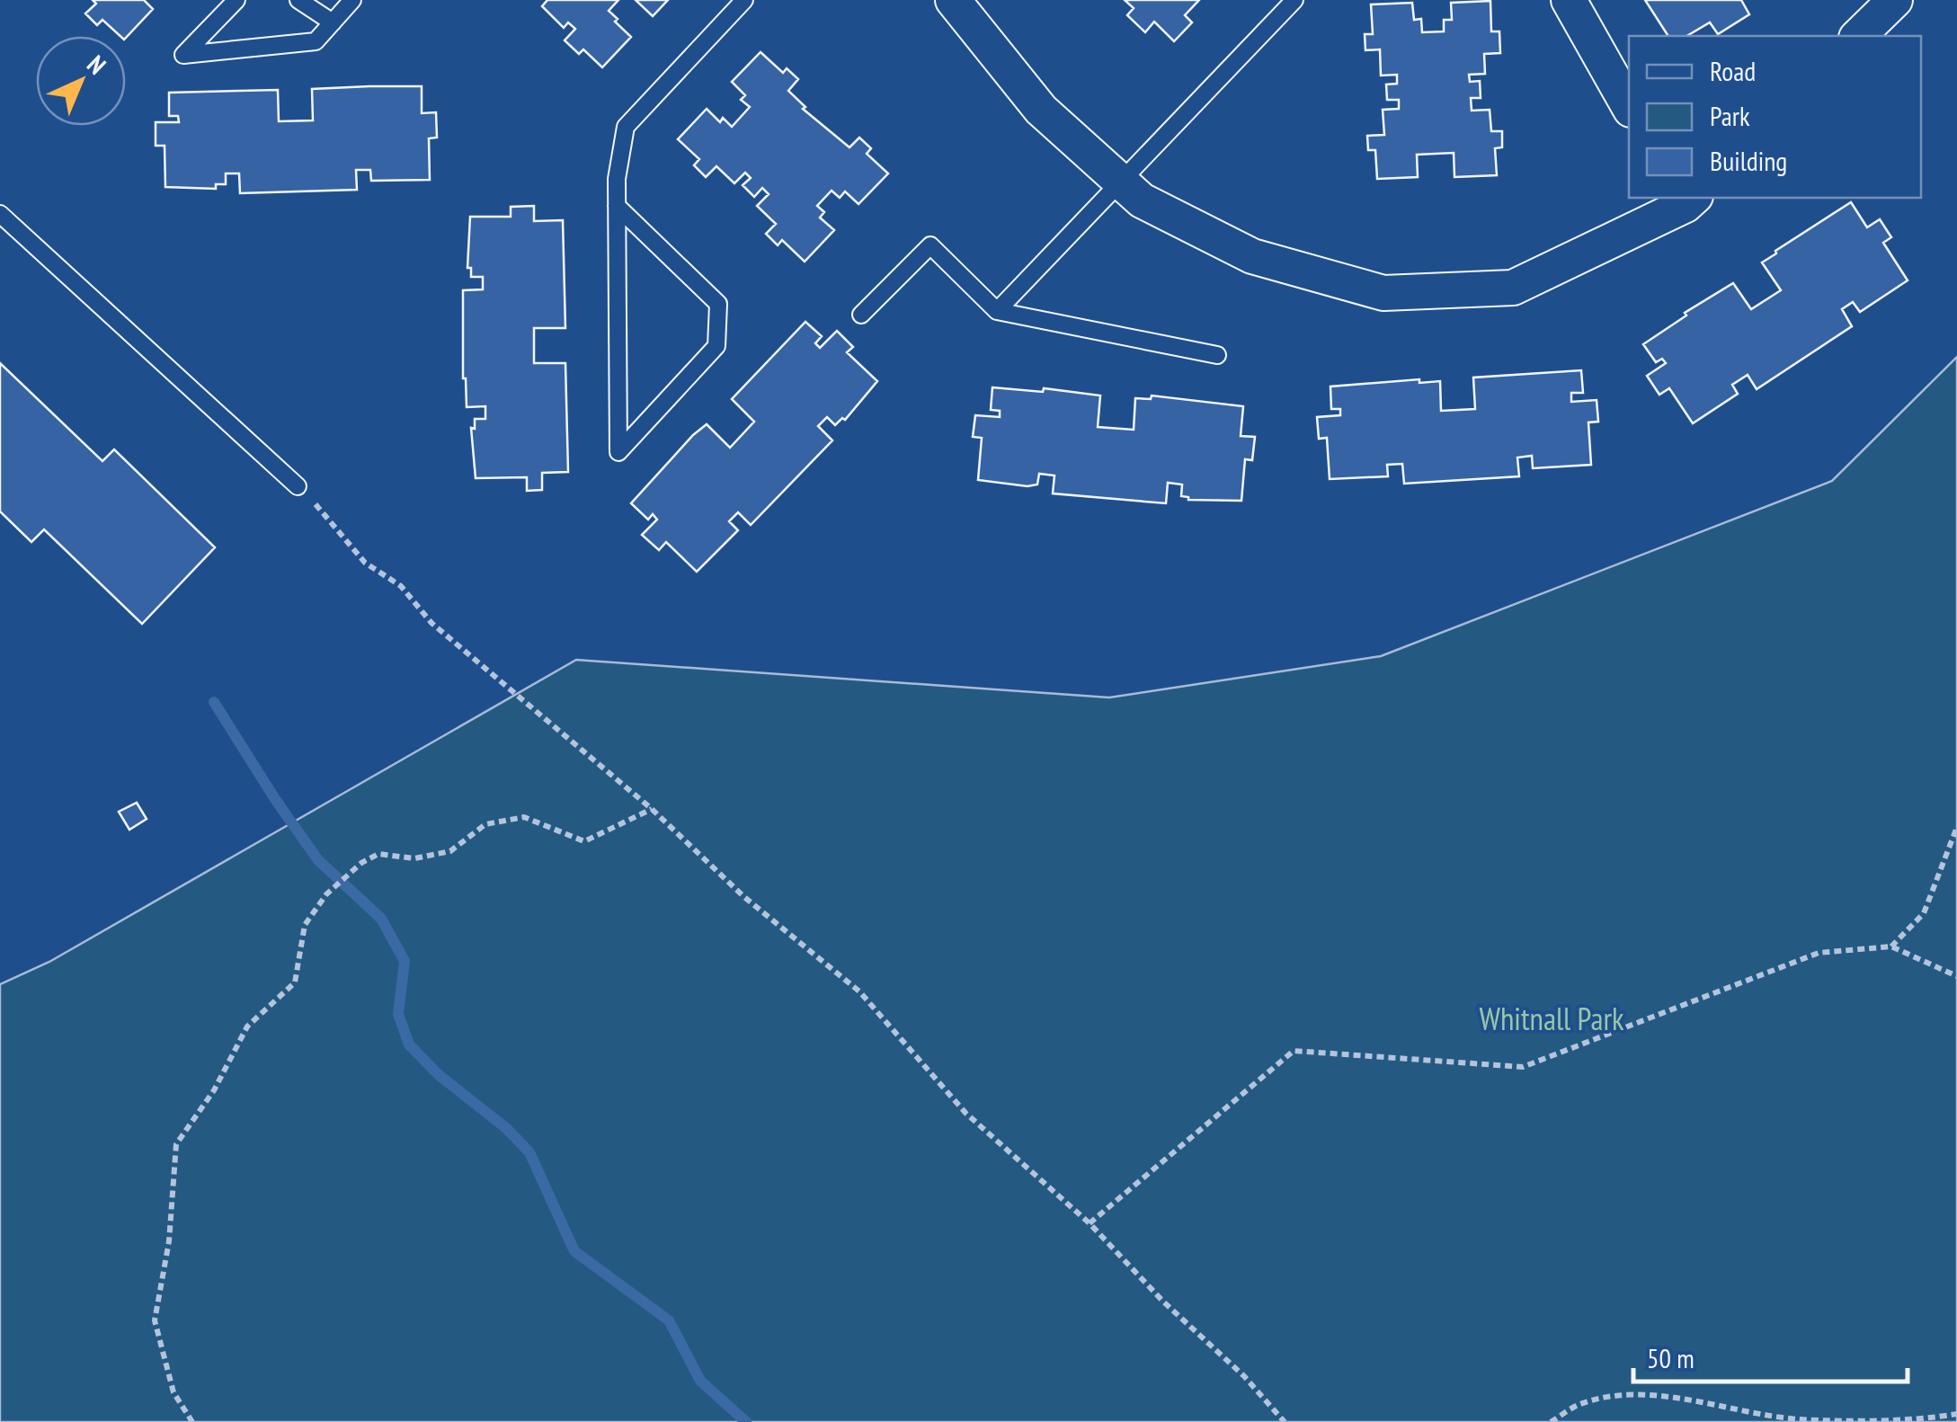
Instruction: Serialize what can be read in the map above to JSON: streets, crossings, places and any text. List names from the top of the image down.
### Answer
{
  "parks": ["Whitnall Park"],
  "legend": ["Road", "Park", "Building"],
  "scale_bar": "50 m",
  "north": "top right"
}
